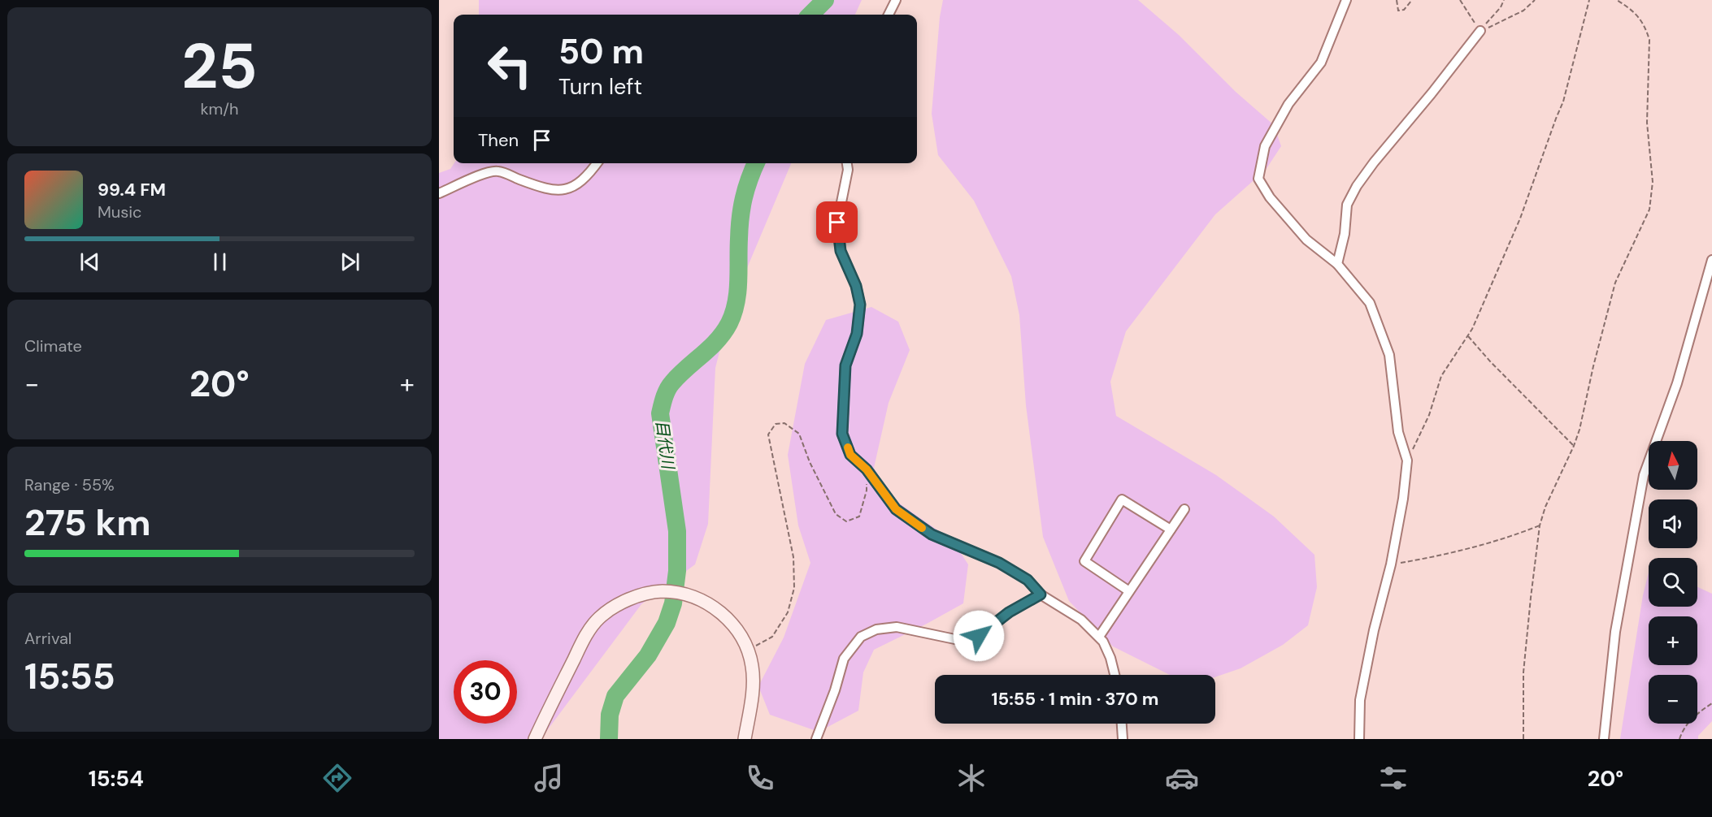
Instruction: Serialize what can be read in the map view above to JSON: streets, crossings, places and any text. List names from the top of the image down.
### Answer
{
  "water": ["目代川"],
  "north": "top",
  "page": {
    "tile": [
      ["25", "km/h"],
      "Climate",
      ["Range · 55%", "275 km"],
      ["Arrival", "15:55"]
    ],
    "turn": ["50 m", "Turn left"],
    "then": "Then",
    "song": ["99.4 FM", "Music"],
    "heat": ["−", "20°", "+"],
    "map_buttons": ["+", "−"],
    "limit": "30",
    "trip": "15:55 · 1 min · 370 m",
    "tabs": ["15:54", "20°"]
  }
}
